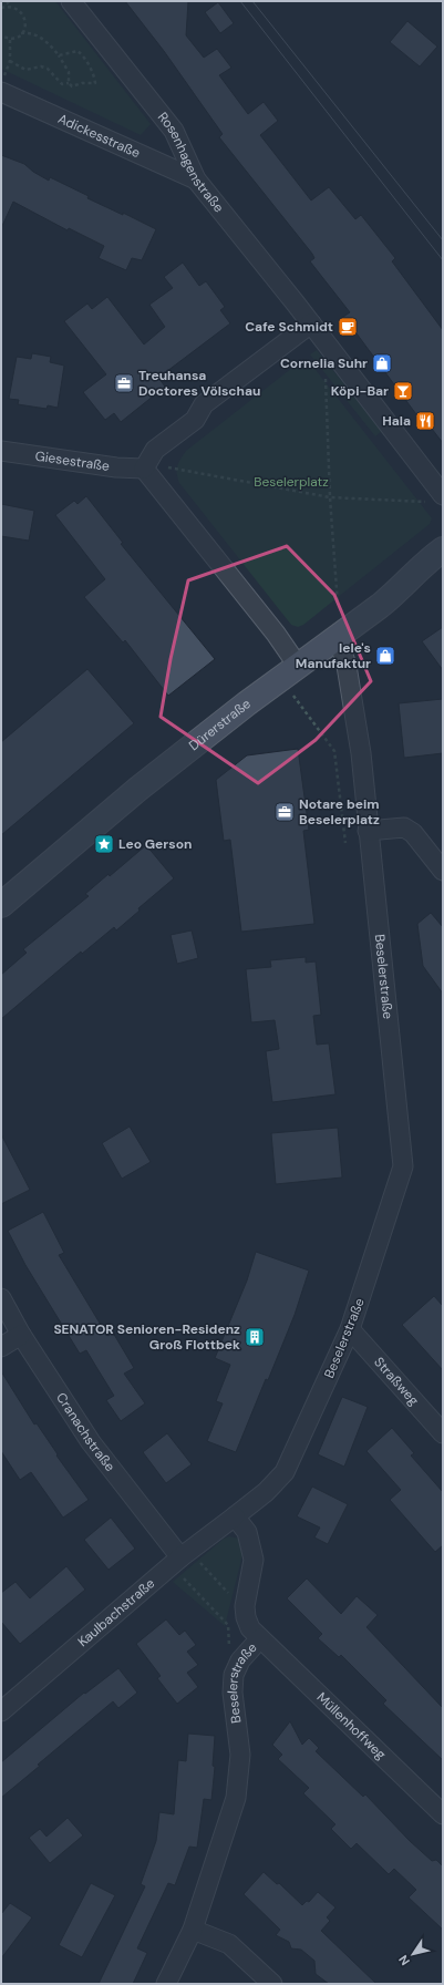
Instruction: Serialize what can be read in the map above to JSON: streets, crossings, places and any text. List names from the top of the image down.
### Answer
{
  "streets": {
    "main road": ["Dürerstraße"],
    "street": [
      "Adickesstraße",
      "Rosenhagenstraße",
      "Giesestraße",
      "Beselerstraße",
      "Straßweg",
      "Cranachstraße",
      "Kaulbachstraße",
      "Müllenhoffweg"
    ]
  },
  "crossings": [
    ["Adickesstraße", "Rosenhagenstraße"],
    ["Dürerstraße", "Beselerstraße"],
    ["Beselerstraße", "Straßweg"],
    ["Beselerstraße", "Kaulbachstraße"],
    ["Beselerstraße", "Müllenhoffweg"],
    ["Cranachstraße", "Kaulbachstraße"]
  ],
  "parks": ["Beselerplatz"],
  "places": {
    "cafe": ["Cafe Schmidt"],
    "shop": ["Cornelia Suhr", "lele's Manufaktur"],
    "office": ["Treuhansa Doctores Völschau", "Notare beim Beselerplatz"],
    "bar": ["Köpi-Bar"],
    "restaurant": ["Hala"],
    "place": ["Leo Gerson"],
    "building": ["SENATOR Senioren-Residenz Groß Flottbek"]
  },
  "north": "bottom left"
}
